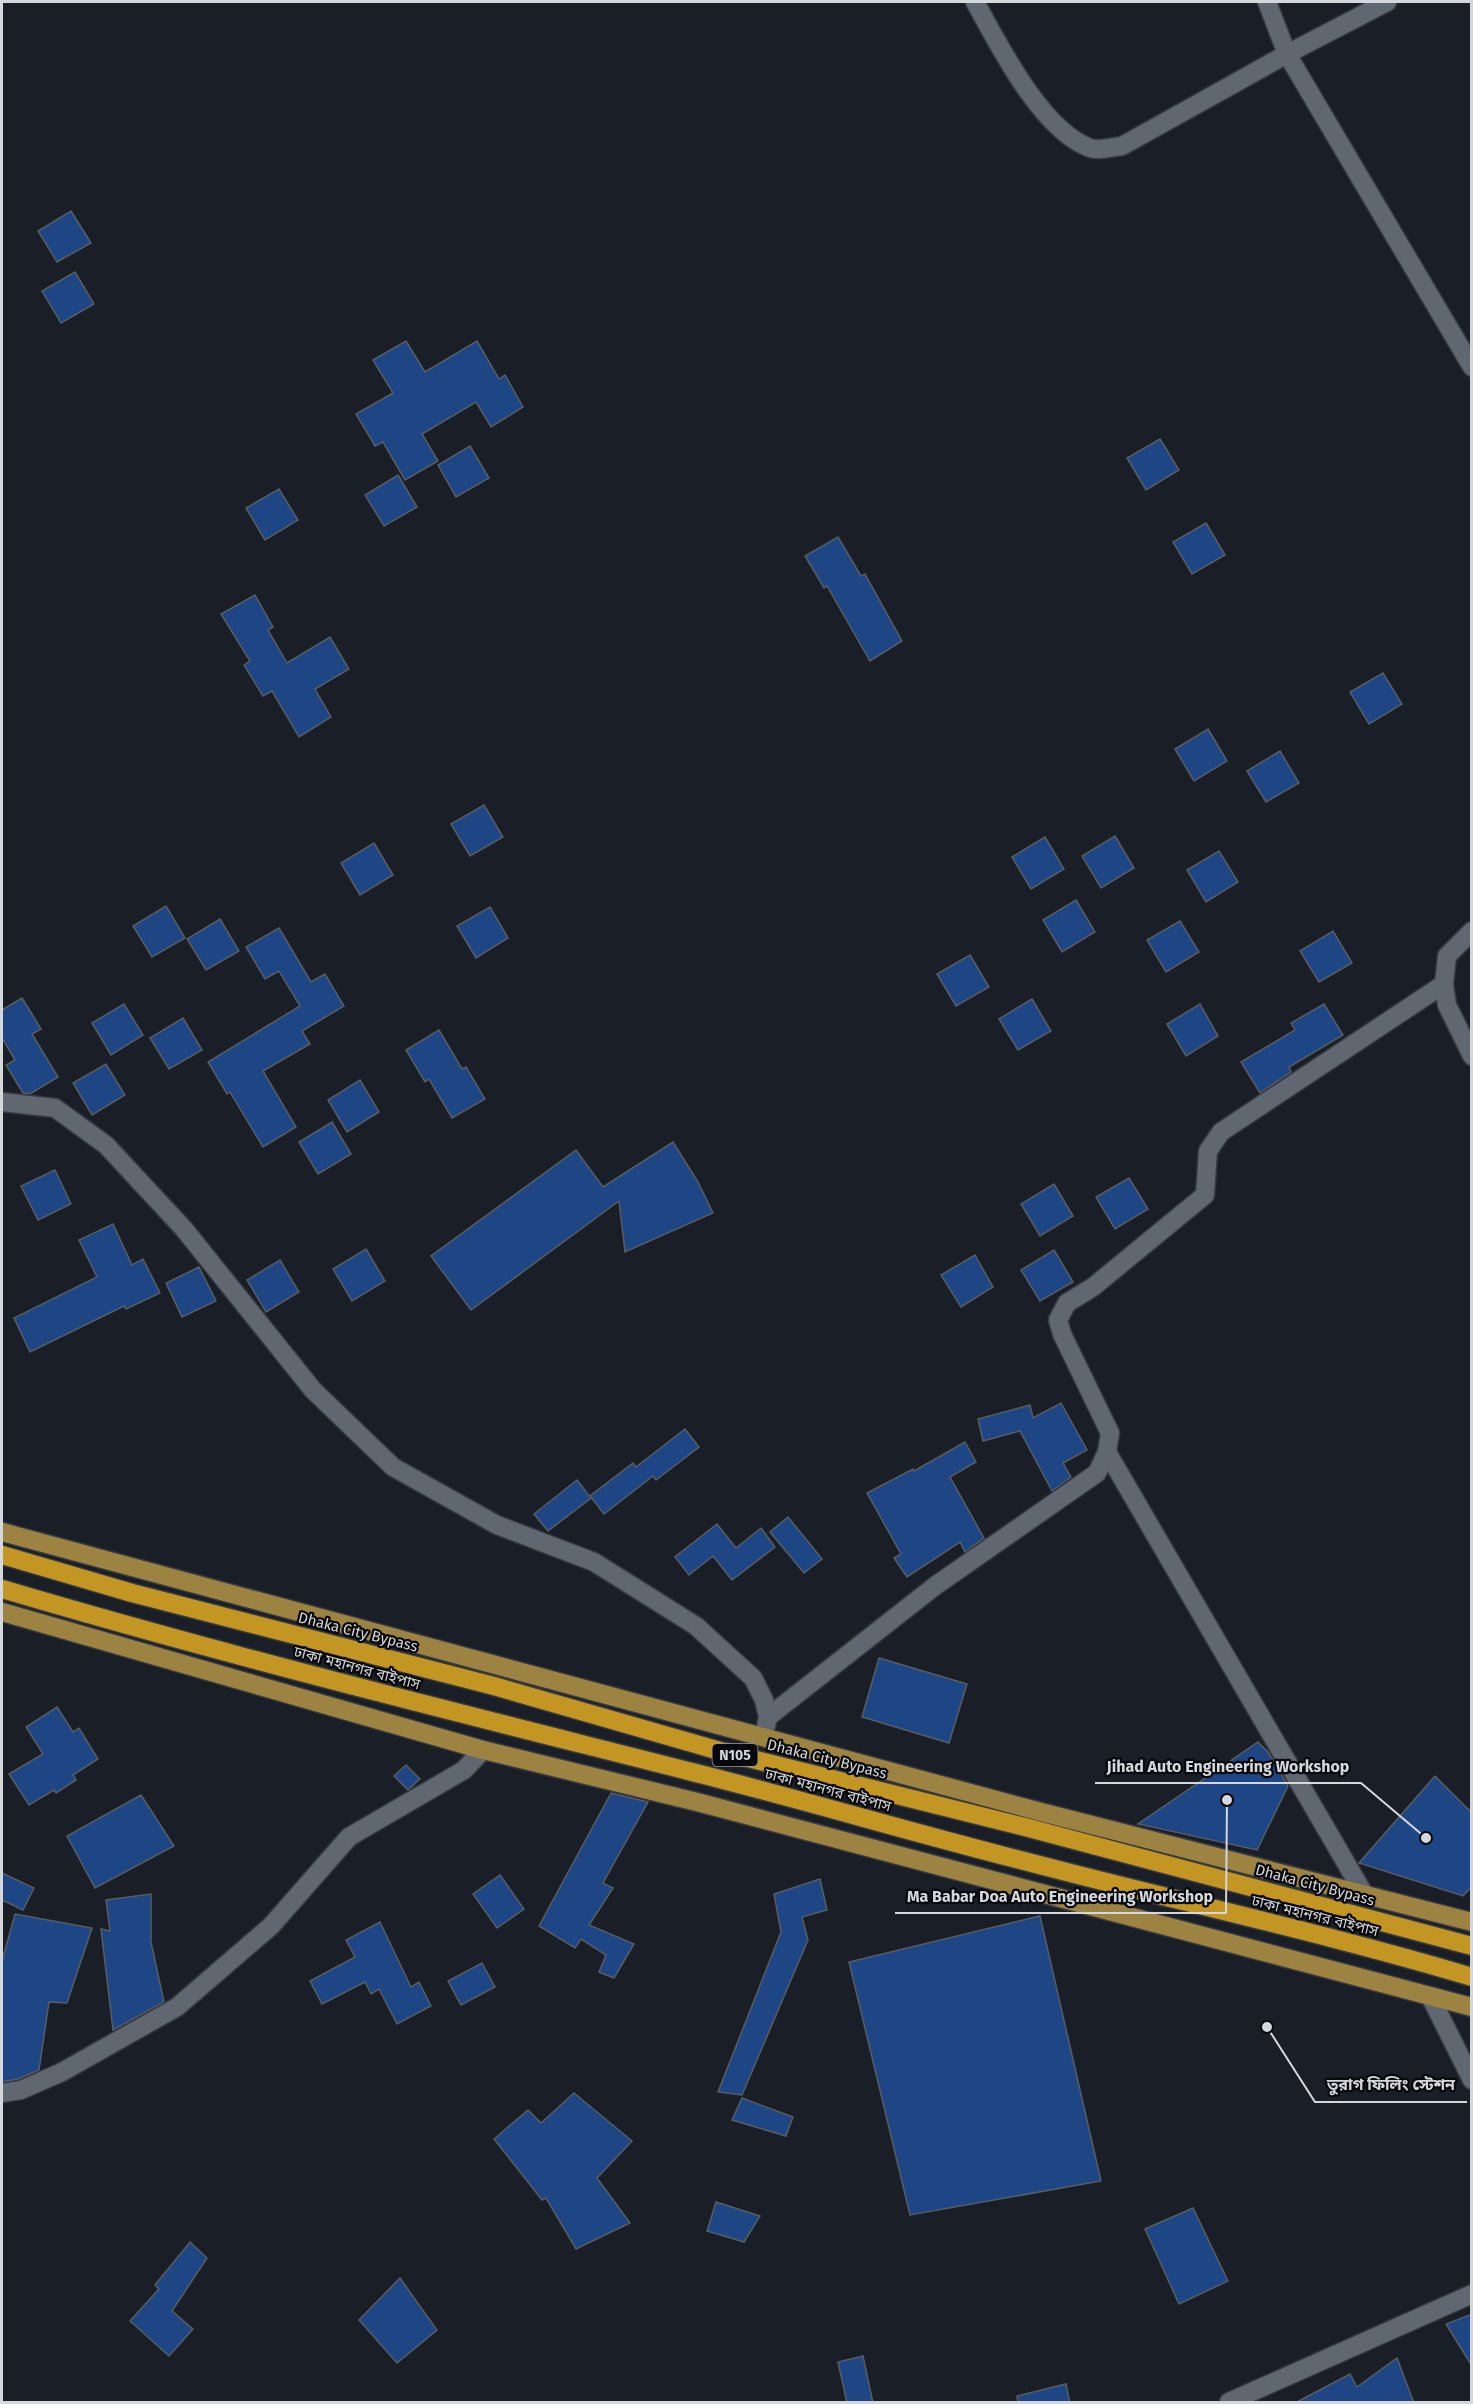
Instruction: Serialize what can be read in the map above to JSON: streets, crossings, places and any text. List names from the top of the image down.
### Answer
{
  "streets": {
    "highway": ["Dhaka City Bypass", "ঢাকা মহানগর বাইপাস", "N105"]
  },
  "places": ["Ma Babar Doa Auto Engineering Workshop", "Jihad Auto Engineering Workshop", "তুরাগ ফিলিং স্টেশন"]
}
